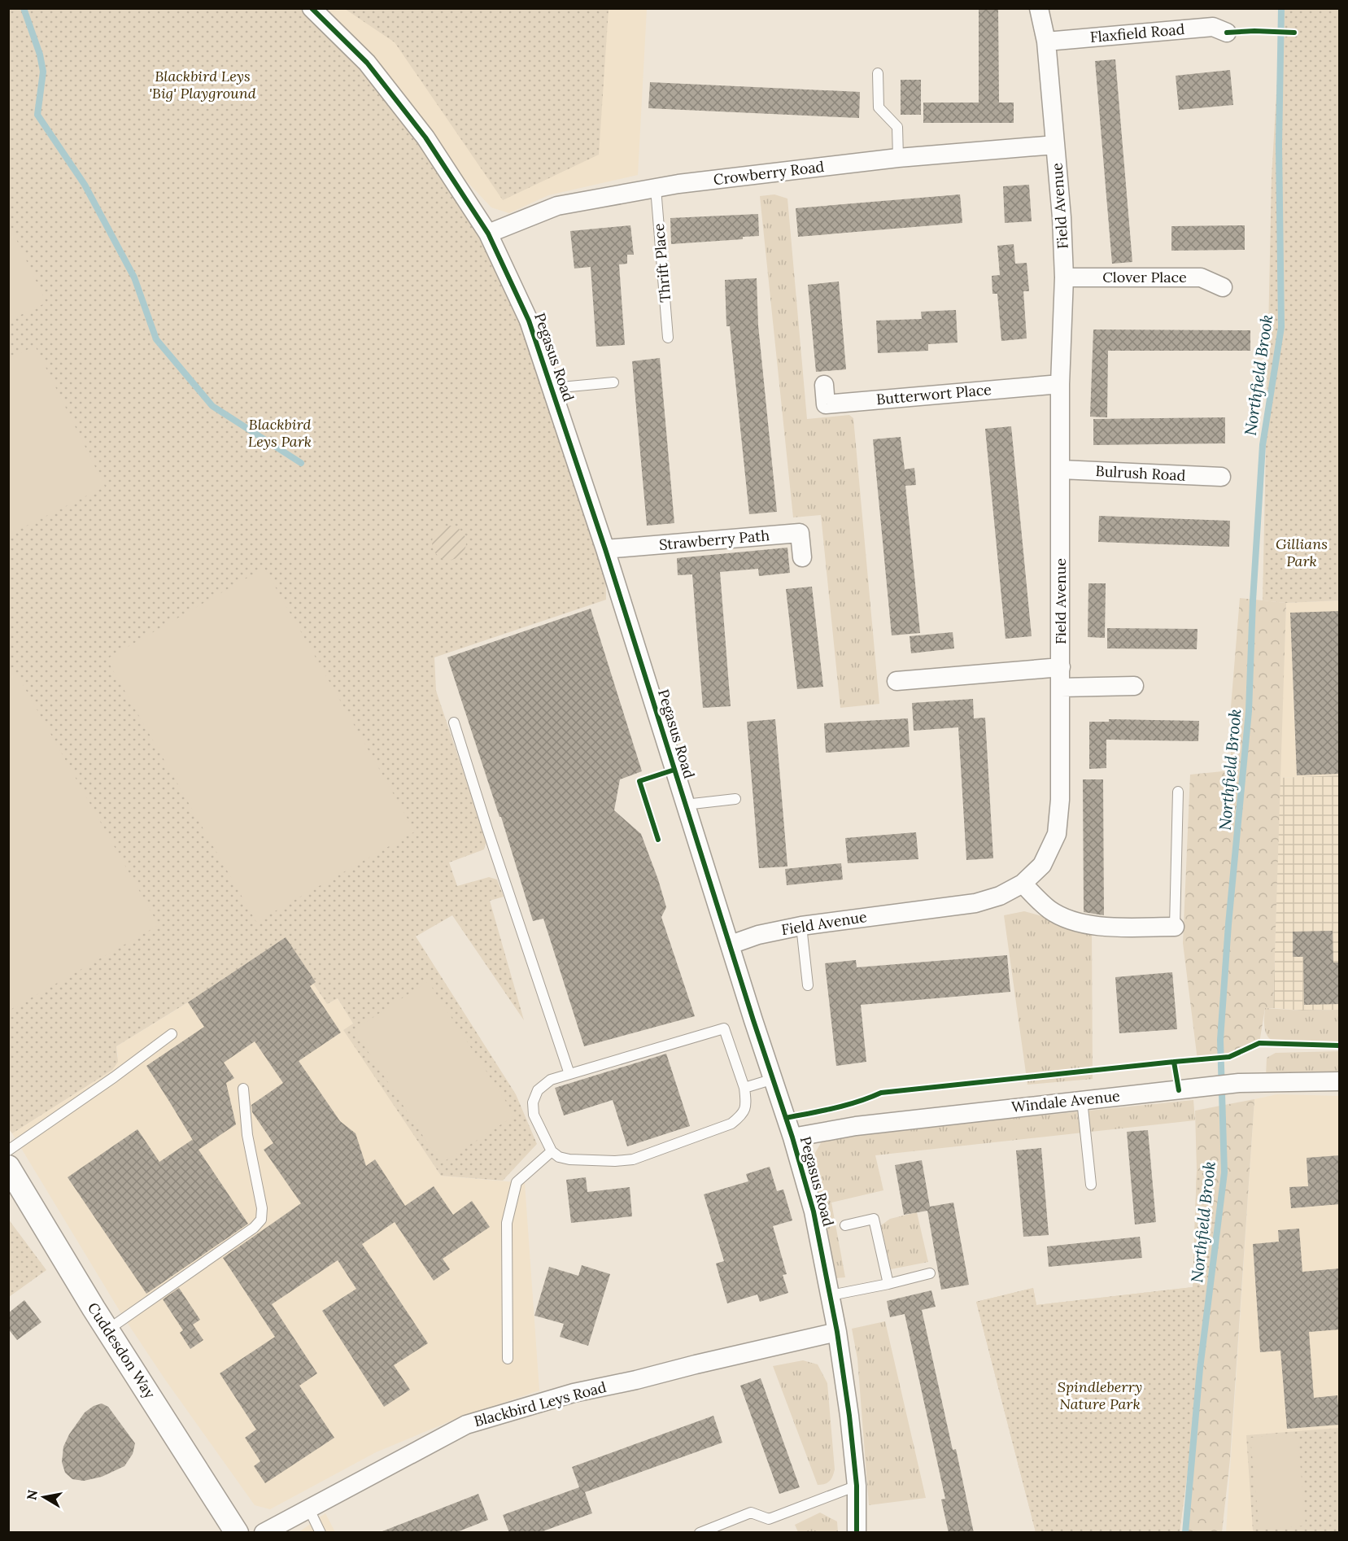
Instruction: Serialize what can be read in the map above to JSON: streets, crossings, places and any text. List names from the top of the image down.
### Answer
{
  "streets": {
    "street": [
      "Flaxfield Road",
      "Crowberry Road",
      "Field Avenue",
      "Clover Place",
      "Pegasus Road",
      "Butterwort Place",
      "Bulrush Road",
      "Strawberry Path",
      "Windale Avenue",
      "Cuddesdon Way",
      "Blackbird Leys Road"
    ],
    "lane": ["Thrift Place"]
  },
  "crossings": [
    ["Flaxfield Road", "Field Avenue"],
    ["Crowberry Road", "Field Avenue"],
    ["Crowberry Road", "Thrift Place"],
    ["Crowberry Road", "Pegasus Road"],
    ["Field Avenue", "Clover Place"],
    ["Field Avenue", "Pegasus Road"],
    ["Field Avenue", "Butterwort Place"],
    ["Field Avenue", "Bulrush Road"],
    ["Pegasus Road", "Strawberry Path"],
    ["Pegasus Road", "Windale Avenue"],
    ["Pegasus Road", "Blackbird Leys Road"]
  ],
  "water": ["Northfield Brook"],
  "parks": [
    "Blackbird Leys 'Big' Playground",
    "Blackbird Leys Park",
    "Gillians Park",
    "Spindleberry Nature Park"
  ],
  "north": "left"
}
